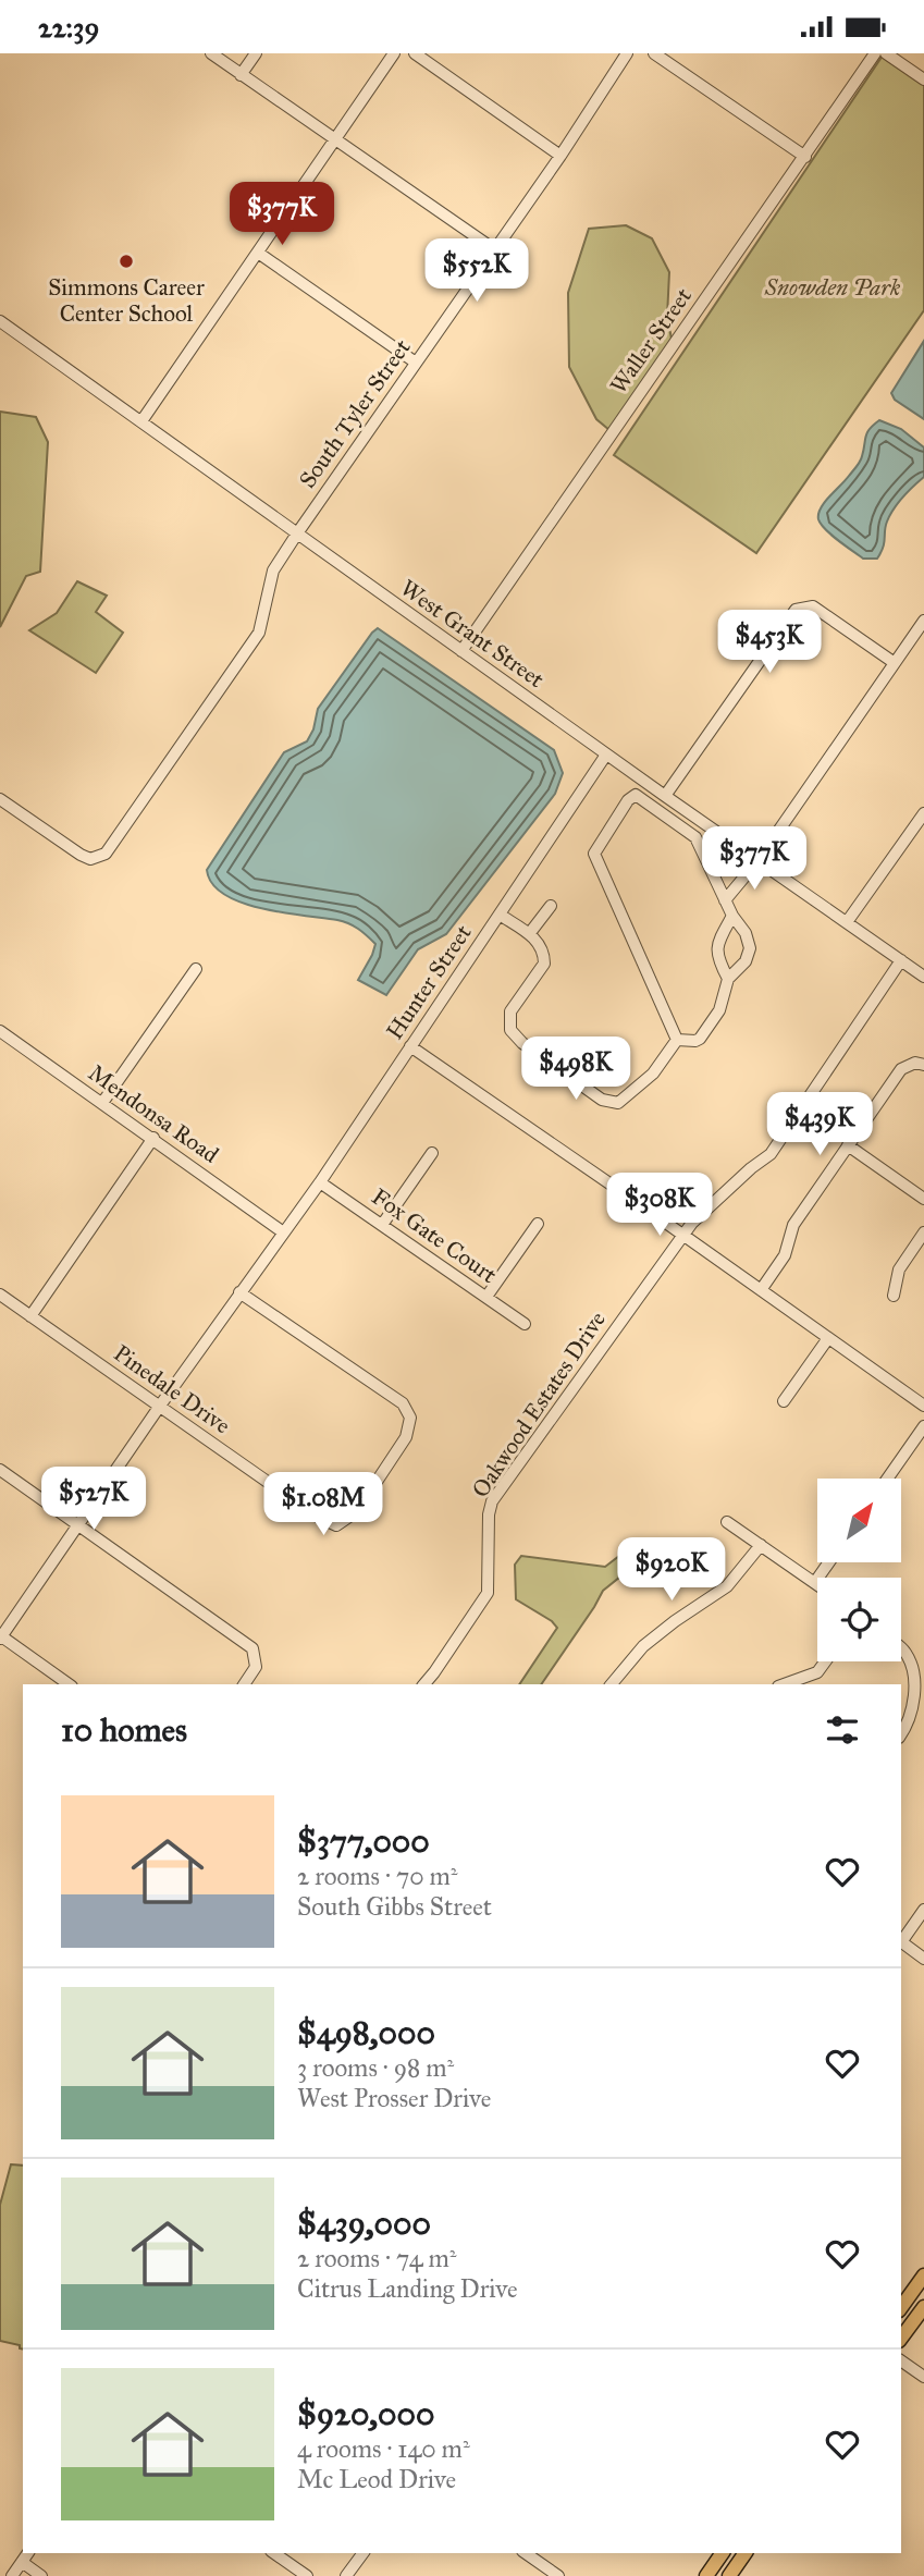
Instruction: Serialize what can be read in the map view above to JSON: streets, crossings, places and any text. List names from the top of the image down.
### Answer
{
  "streets": {
    "street": [
      "Waller Street",
      "South Tyler Street",
      "West Grant Street",
      "Hunter Street",
      "Mendonsa Road",
      "Fox Gate Court",
      "Pinedale Drive",
      "Oakwood Estates Drive"
    ]
  },
  "crossings": [
    ["Waller Street", "West Grant Street"],
    ["South Tyler Street", "West Grant Street"],
    ["West Grant Street", "Hunter Street"],
    ["West Grant Street", "Oakwood Estates Drive"],
    ["Hunter Street", "Mendonsa Road"],
    ["Hunter Street", "Fox Gate Court"],
    ["Hunter Street", "Pinedale Drive"]
  ],
  "parks": ["Snowden Park"],
  "places": ["Simmons Career Center School"],
  "north": "top right",
  "page": {
    "status": "22:39",
    "price": [
      "$377K",
      "$552K",
      "$453K",
      "$377K",
      "$498K",
      "$439K",
      "$308K",
      "$527K",
      "$1.08M",
      "$920K"
    ],
    "heading": "10 homes",
    "list": [
      {
        "name": "$377,000",
        "note": "2 rooms · 70 m² · South Gibbs Street"
      },
      {
        "name": "$498,000",
        "note": "3 rooms · 98 m² · West Prosser Drive"
      },
      {
        "name": "$439,000",
        "note": "2 rooms · 74 m² · Citrus Landing Drive"
      },
      {
        "name": "$920,000",
        "note": "4 rooms · 140 m² · Mc Leod Drive"
      }
    ]
  }
}
